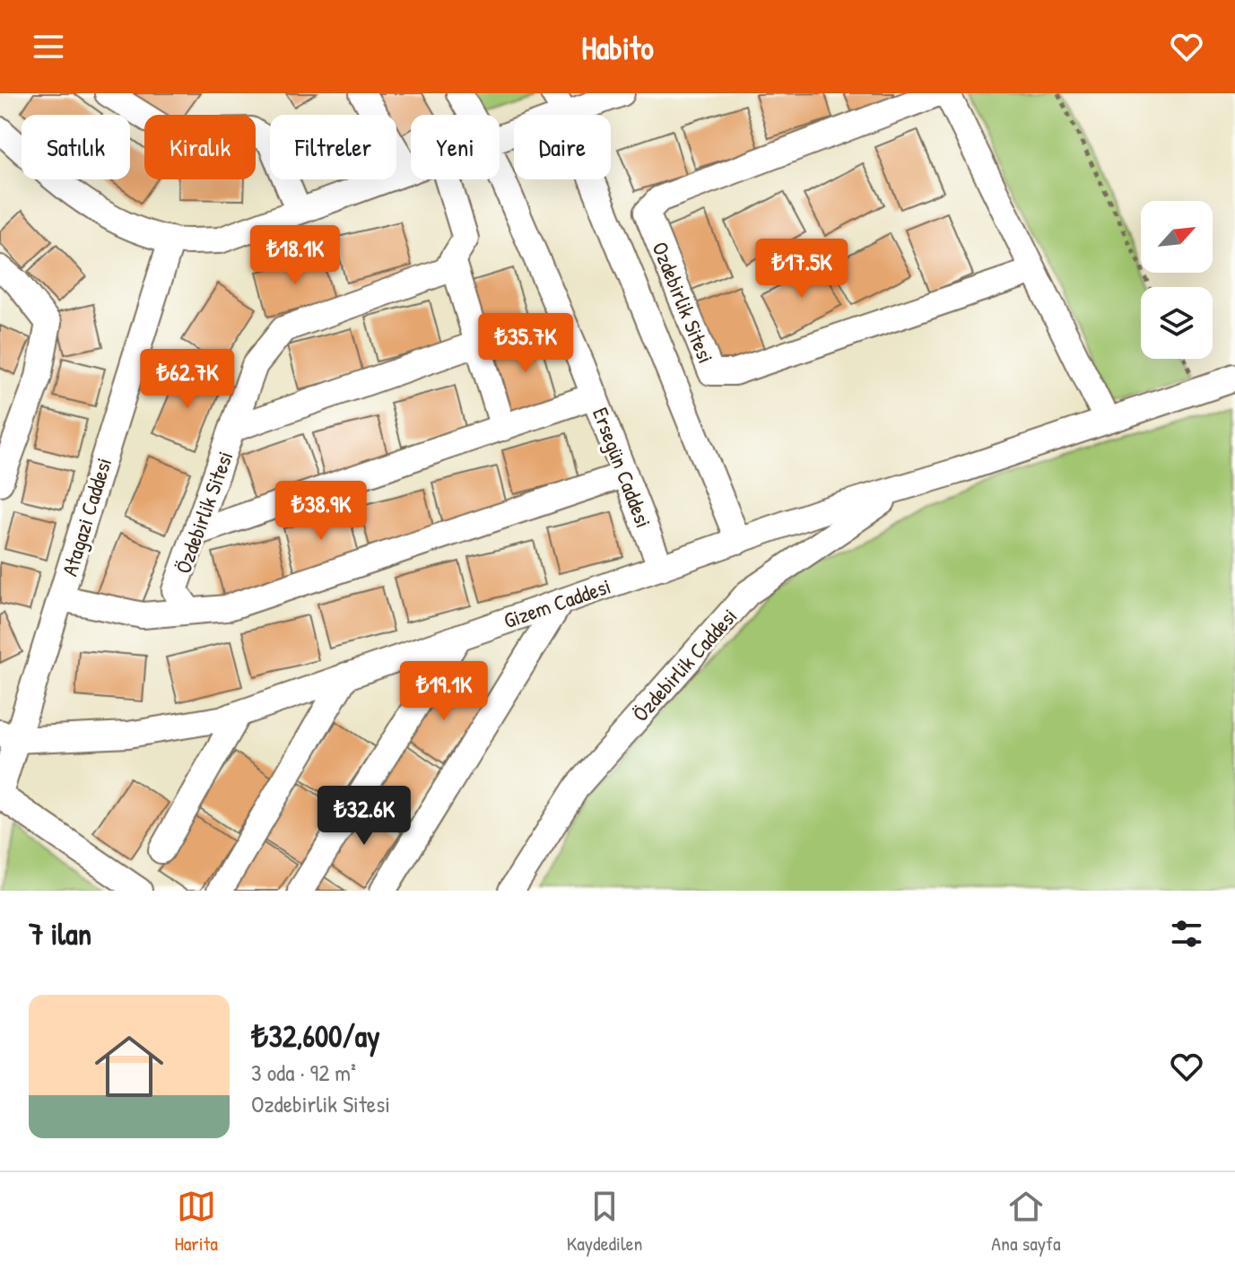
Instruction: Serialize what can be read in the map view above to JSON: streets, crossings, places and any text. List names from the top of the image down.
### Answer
{
  "streets": {
    "street": [
      "Ozdebirlik Sitesi",
      "Ersegün Caddesi",
      "Özdebirlik Sitesi",
      "Atagazi Caddesi",
      "Gizem Caddesi",
      "Özdebirlik Caddesi"
    ]
  },
  "crossings": [
    ["Ersegün Caddesi", "Gizem Caddesi"],
    ["Atagazi Caddesi", "Gizem Caddesi"],
    ["Gizem Caddesi", "Özdebirlik Caddesi"]
  ],
  "north": "top right",
  "page": {
    "header": "Habito",
    "chip": [
      "Satılık",
      "Kiralık",
      "Filtreler",
      "Yeni",
      "Daire"
    ],
    "price": [
      "₺18.1K",
      "₺17.5K",
      "₺35.7K",
      "₺62.7K",
      "₺38.9K",
      "₺19.1K",
      "₺32.6K"
    ],
    "heading": "7 ilan",
    "list": [
      {
        "name": "₺32,600/ay",
        "note": "3 oda · 92 m² · Ozdebirlik Sitesi"
      }
    ],
    "tabs": ["Harita", "Kaydedilen", "Ana sayfa"]
  }
}
